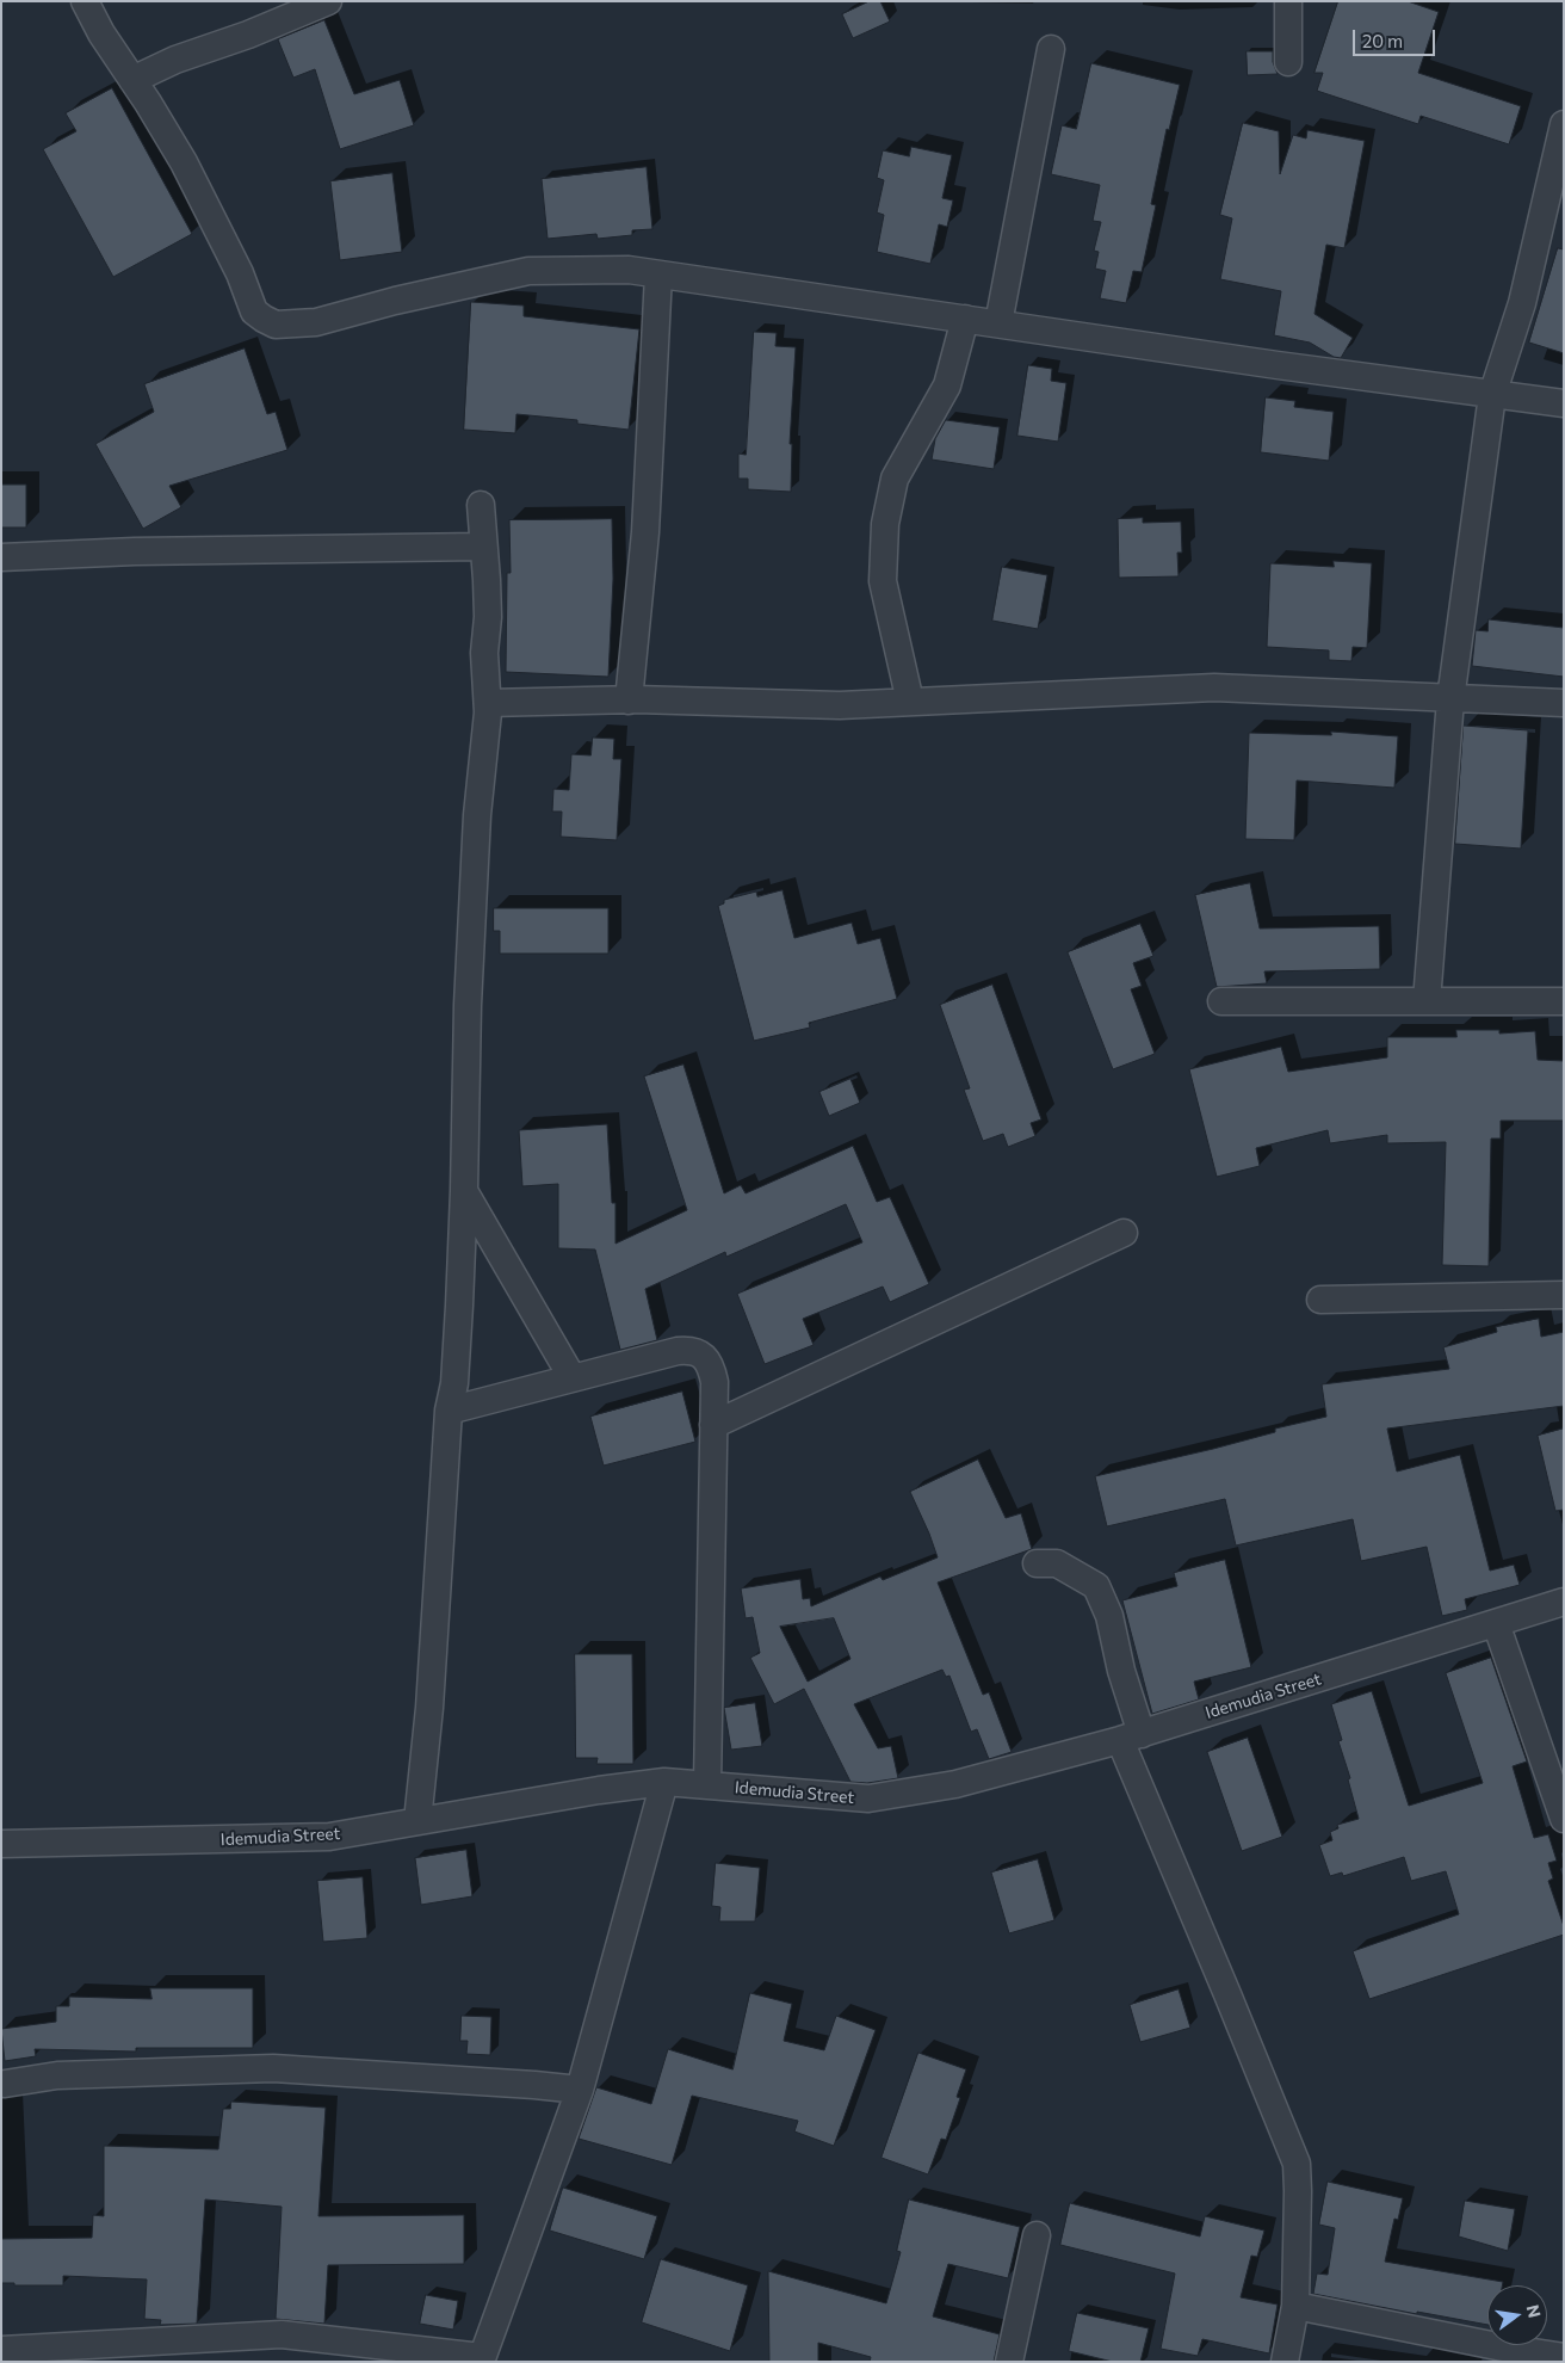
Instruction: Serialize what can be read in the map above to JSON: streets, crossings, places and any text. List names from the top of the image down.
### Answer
{
  "streets": {
    "street": ["Idemudia Street"]
  },
  "scale_bar": "20 m",
  "north": "right"
}
